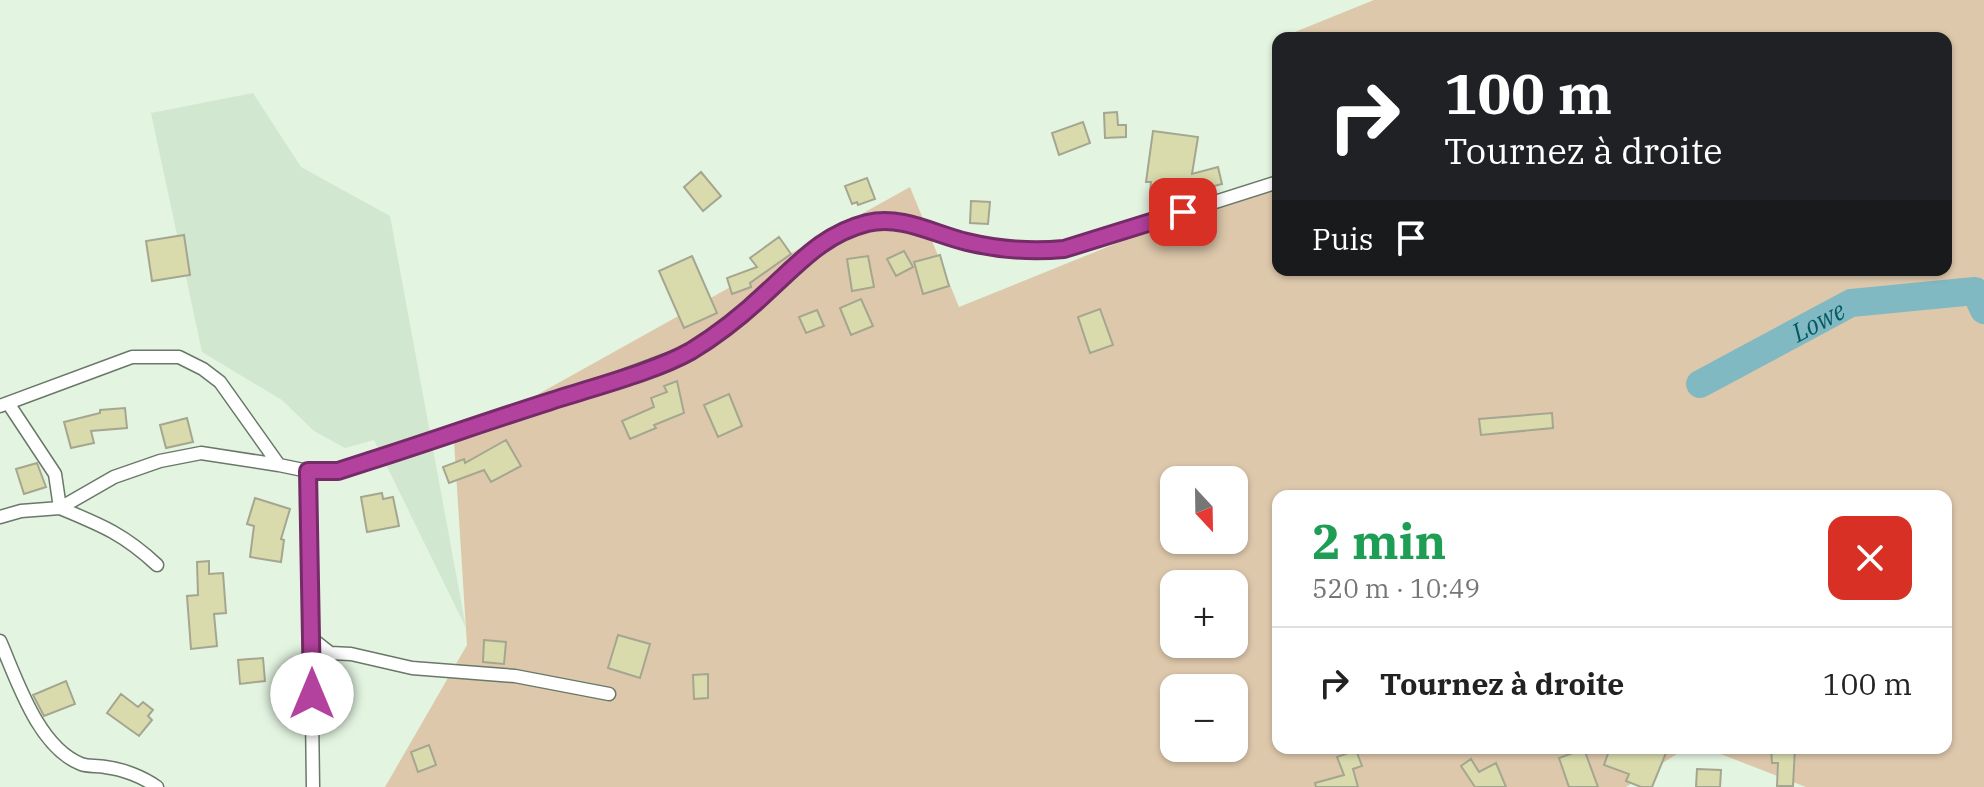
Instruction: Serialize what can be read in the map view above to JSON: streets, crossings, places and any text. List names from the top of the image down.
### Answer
{
  "water": ["Lowe"],
  "north": "bottom",
  "page": {
    "turn": ["100 m", "Tournez à droite"],
    "then": "Puis",
    "map_buttons": ["+", "−"],
    "heading": ["2 min", "520 m · 10:49"],
    "list": [
      {
        "name": "Tournez à droite",
        "value": "100 m"
      }
    ]
  }
}
